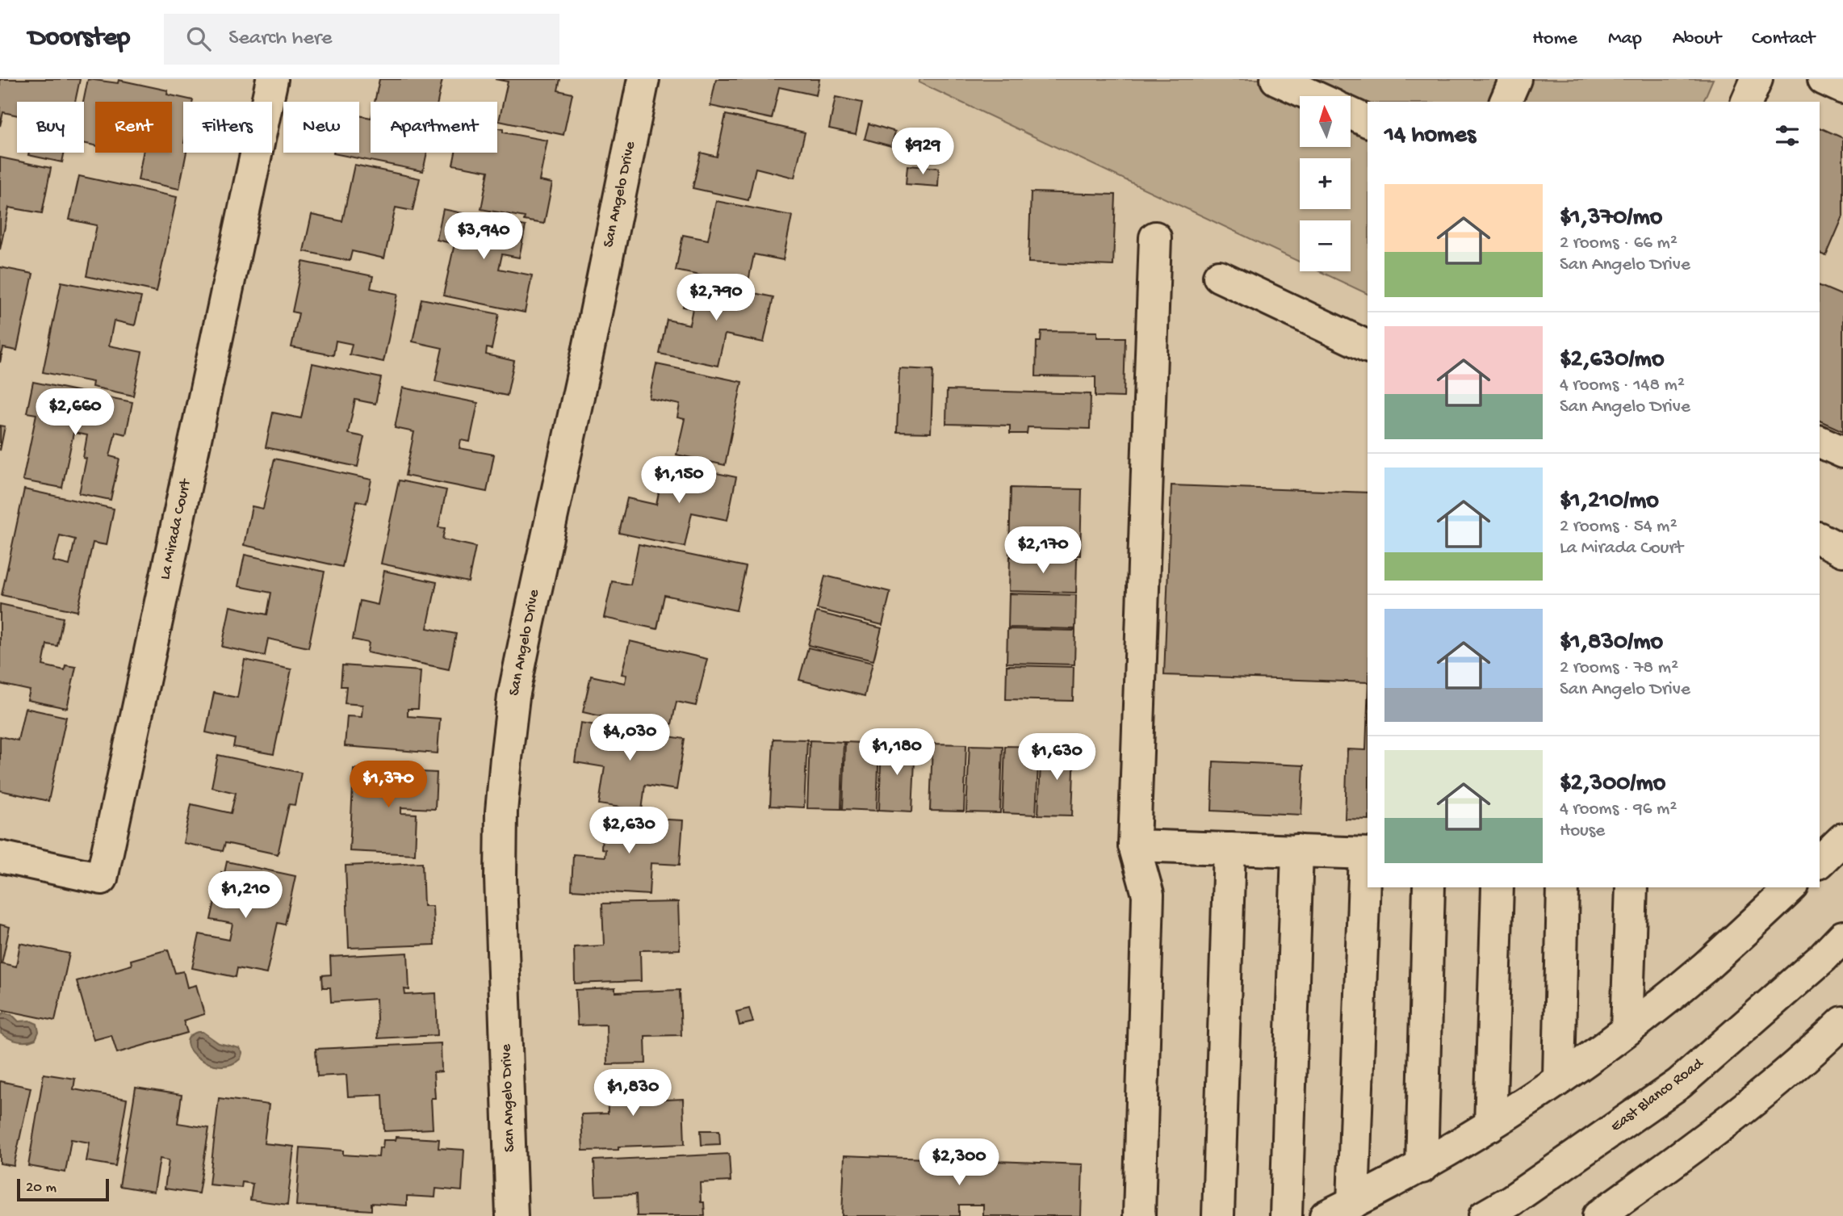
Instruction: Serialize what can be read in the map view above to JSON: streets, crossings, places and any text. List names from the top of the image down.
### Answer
{
  "streets": {
    "main road": ["San Angelo Drive", "La Mirada Court", "East Blanco Road"]
  },
  "scale_bar": "20 m",
  "north": "top",
  "page": {
    "header": "Doorstep",
    "search": "Search here",
    "nav": [
      "Home",
      "Map",
      "About",
      "Contact"
    ],
    "map_buttons": ["+", "−"],
    "chip": [
      "Buy",
      "Rent",
      "Filters",
      "New",
      "Apartment"
    ],
    "heading": "14 homes",
    "price": [
      "$929",
      "$3,940",
      "$2,790",
      "$2,660",
      "$1,150",
      "$2,170",
      "$4,030",
      "$1,180",
      "$1,630",
      "$1,370",
      "$2,630",
      "$1,210",
      "$1,830",
      "$2,300"
    ],
    "list": [
      {
        "name": "$1,370/mo",
        "note": "2 rooms · 66 m² · San Angelo Drive"
      },
      {
        "name": "$2,630/mo",
        "note": "4 rooms · 148 m² · San Angelo Drive"
      },
      {
        "name": "$1,210/mo",
        "note": "2 rooms · 54 m² · La Mirada Court"
      },
      {
        "name": "$1,830/mo",
        "note": "2 rooms · 78 m² · San Angelo Drive"
      },
      {
        "name": "$2,300/mo",
        "note": "4 rooms · 96 m² · House"
      }
    ],
    "scale": "20 m"
  }
}
